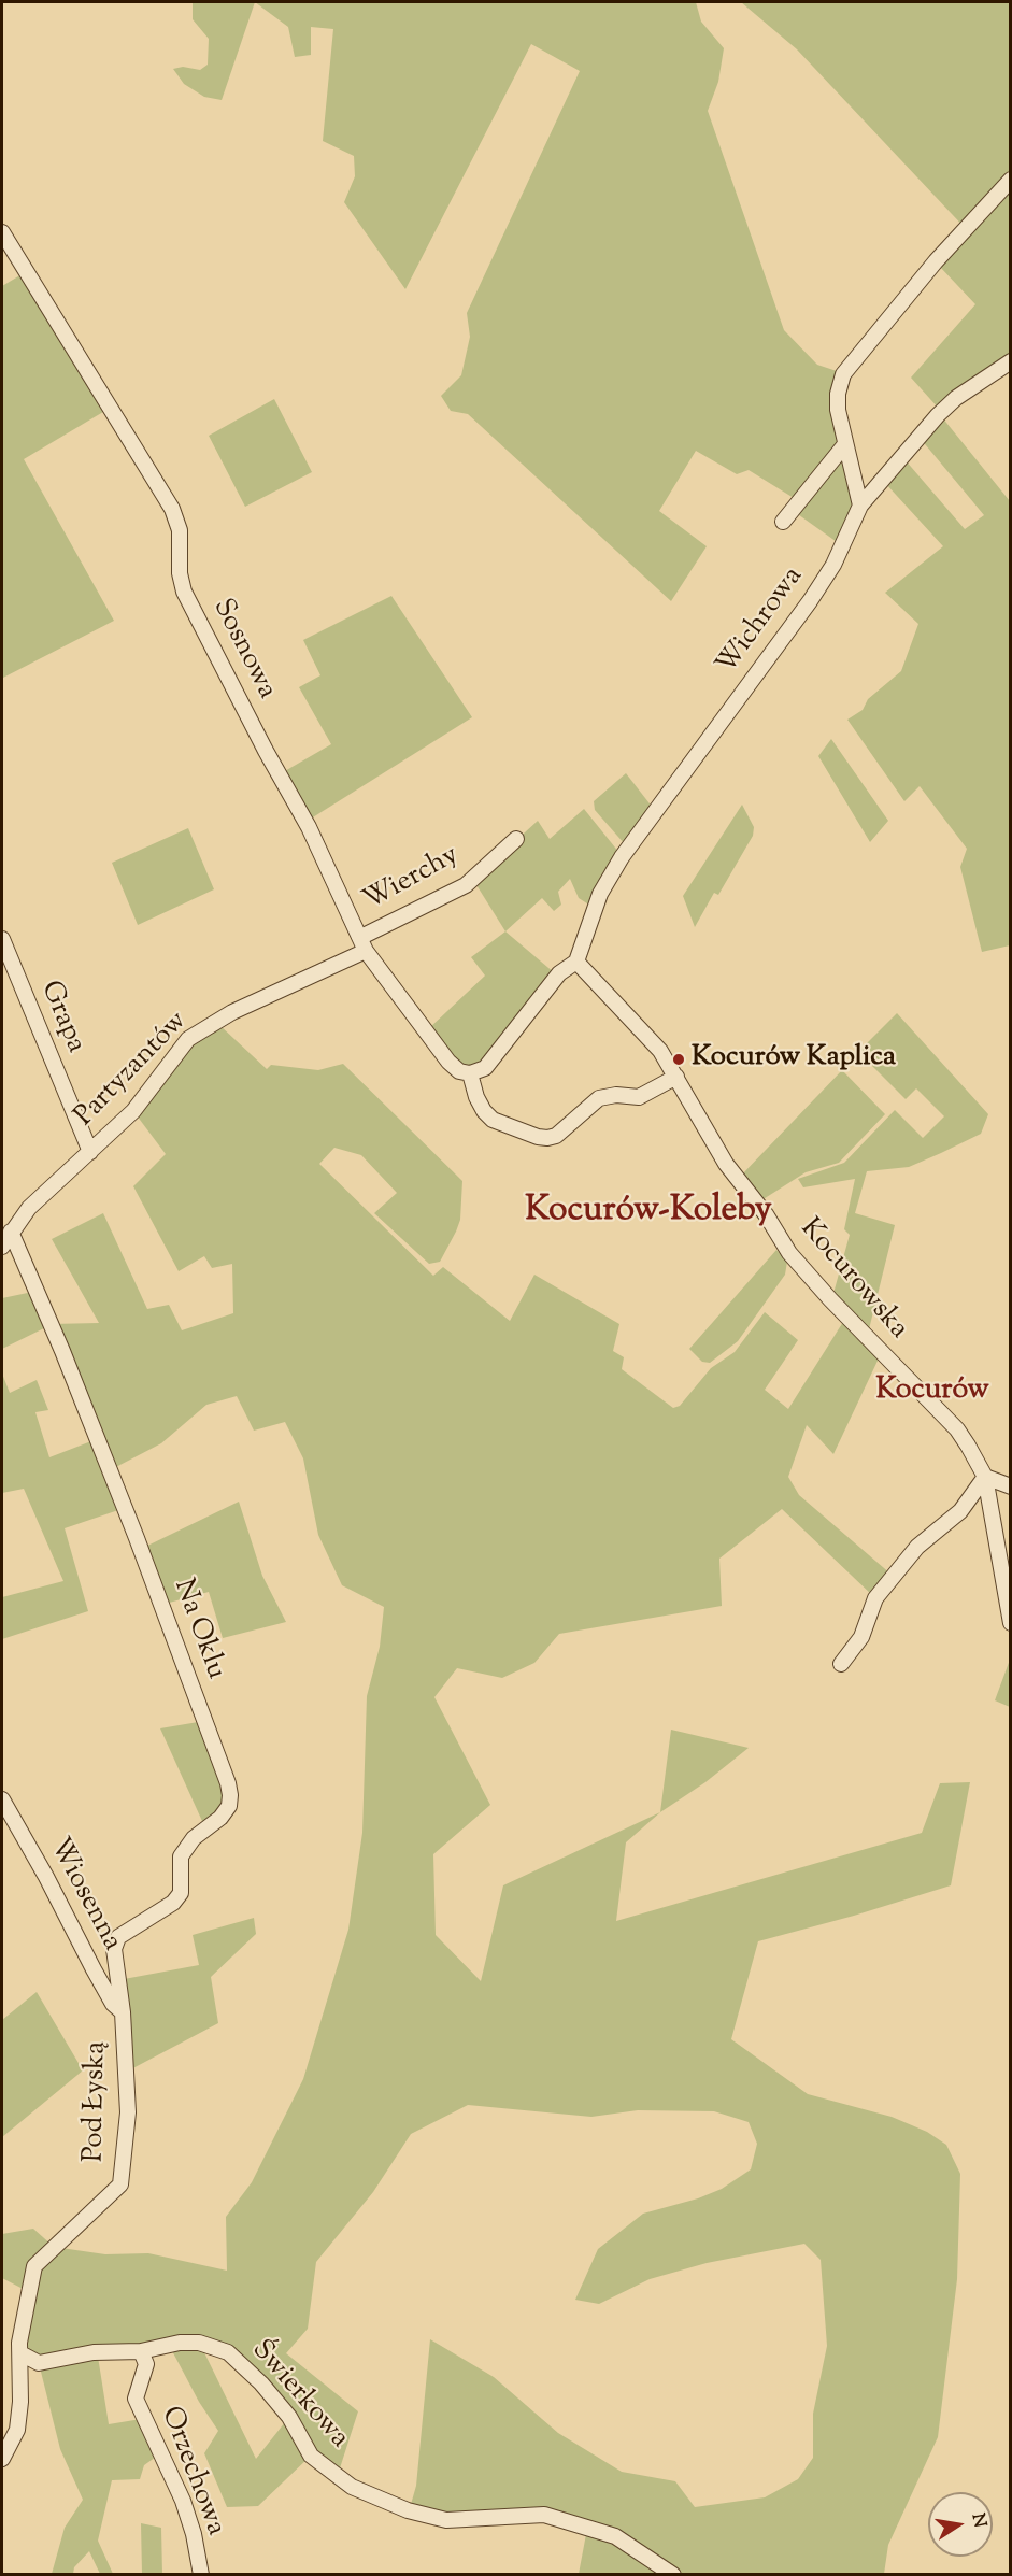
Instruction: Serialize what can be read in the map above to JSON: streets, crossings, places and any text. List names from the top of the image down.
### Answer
{
  "streets": {
    "street": [
      "Wichrowa",
      "Sosnowa",
      "Wierchy",
      "Grapa",
      "Partyzantów",
      "Kocurowska",
      "Na Oklu",
      "Wiosenna",
      "Pod Łyską",
      "Świerkowa",
      "Orzechowa"
    ]
  },
  "crossings": [
    ["Wichrowa", "Kocurowska"],
    ["Sosnowa", "Wierchy"],
    ["Sosnowa", "Partyzantów"],
    ["Wierchy", "Partyzantów"],
    ["Grapa", "Partyzantów"],
    ["Partyzantów", "Na Oklu"],
    ["Na Oklu", "Wiosenna"],
    ["Na Oklu", "Pod Łyską"],
    ["Wiosenna", "Pod Łyską"],
    ["Pod Łyską", "Świerkowa"],
    ["Świerkowa", "Orzechowa"]
  ],
  "districts": ["Kocurów-Koleby", "Kocurów"],
  "places": ["Kocurów Kaplica"],
  "north": "right"
}
